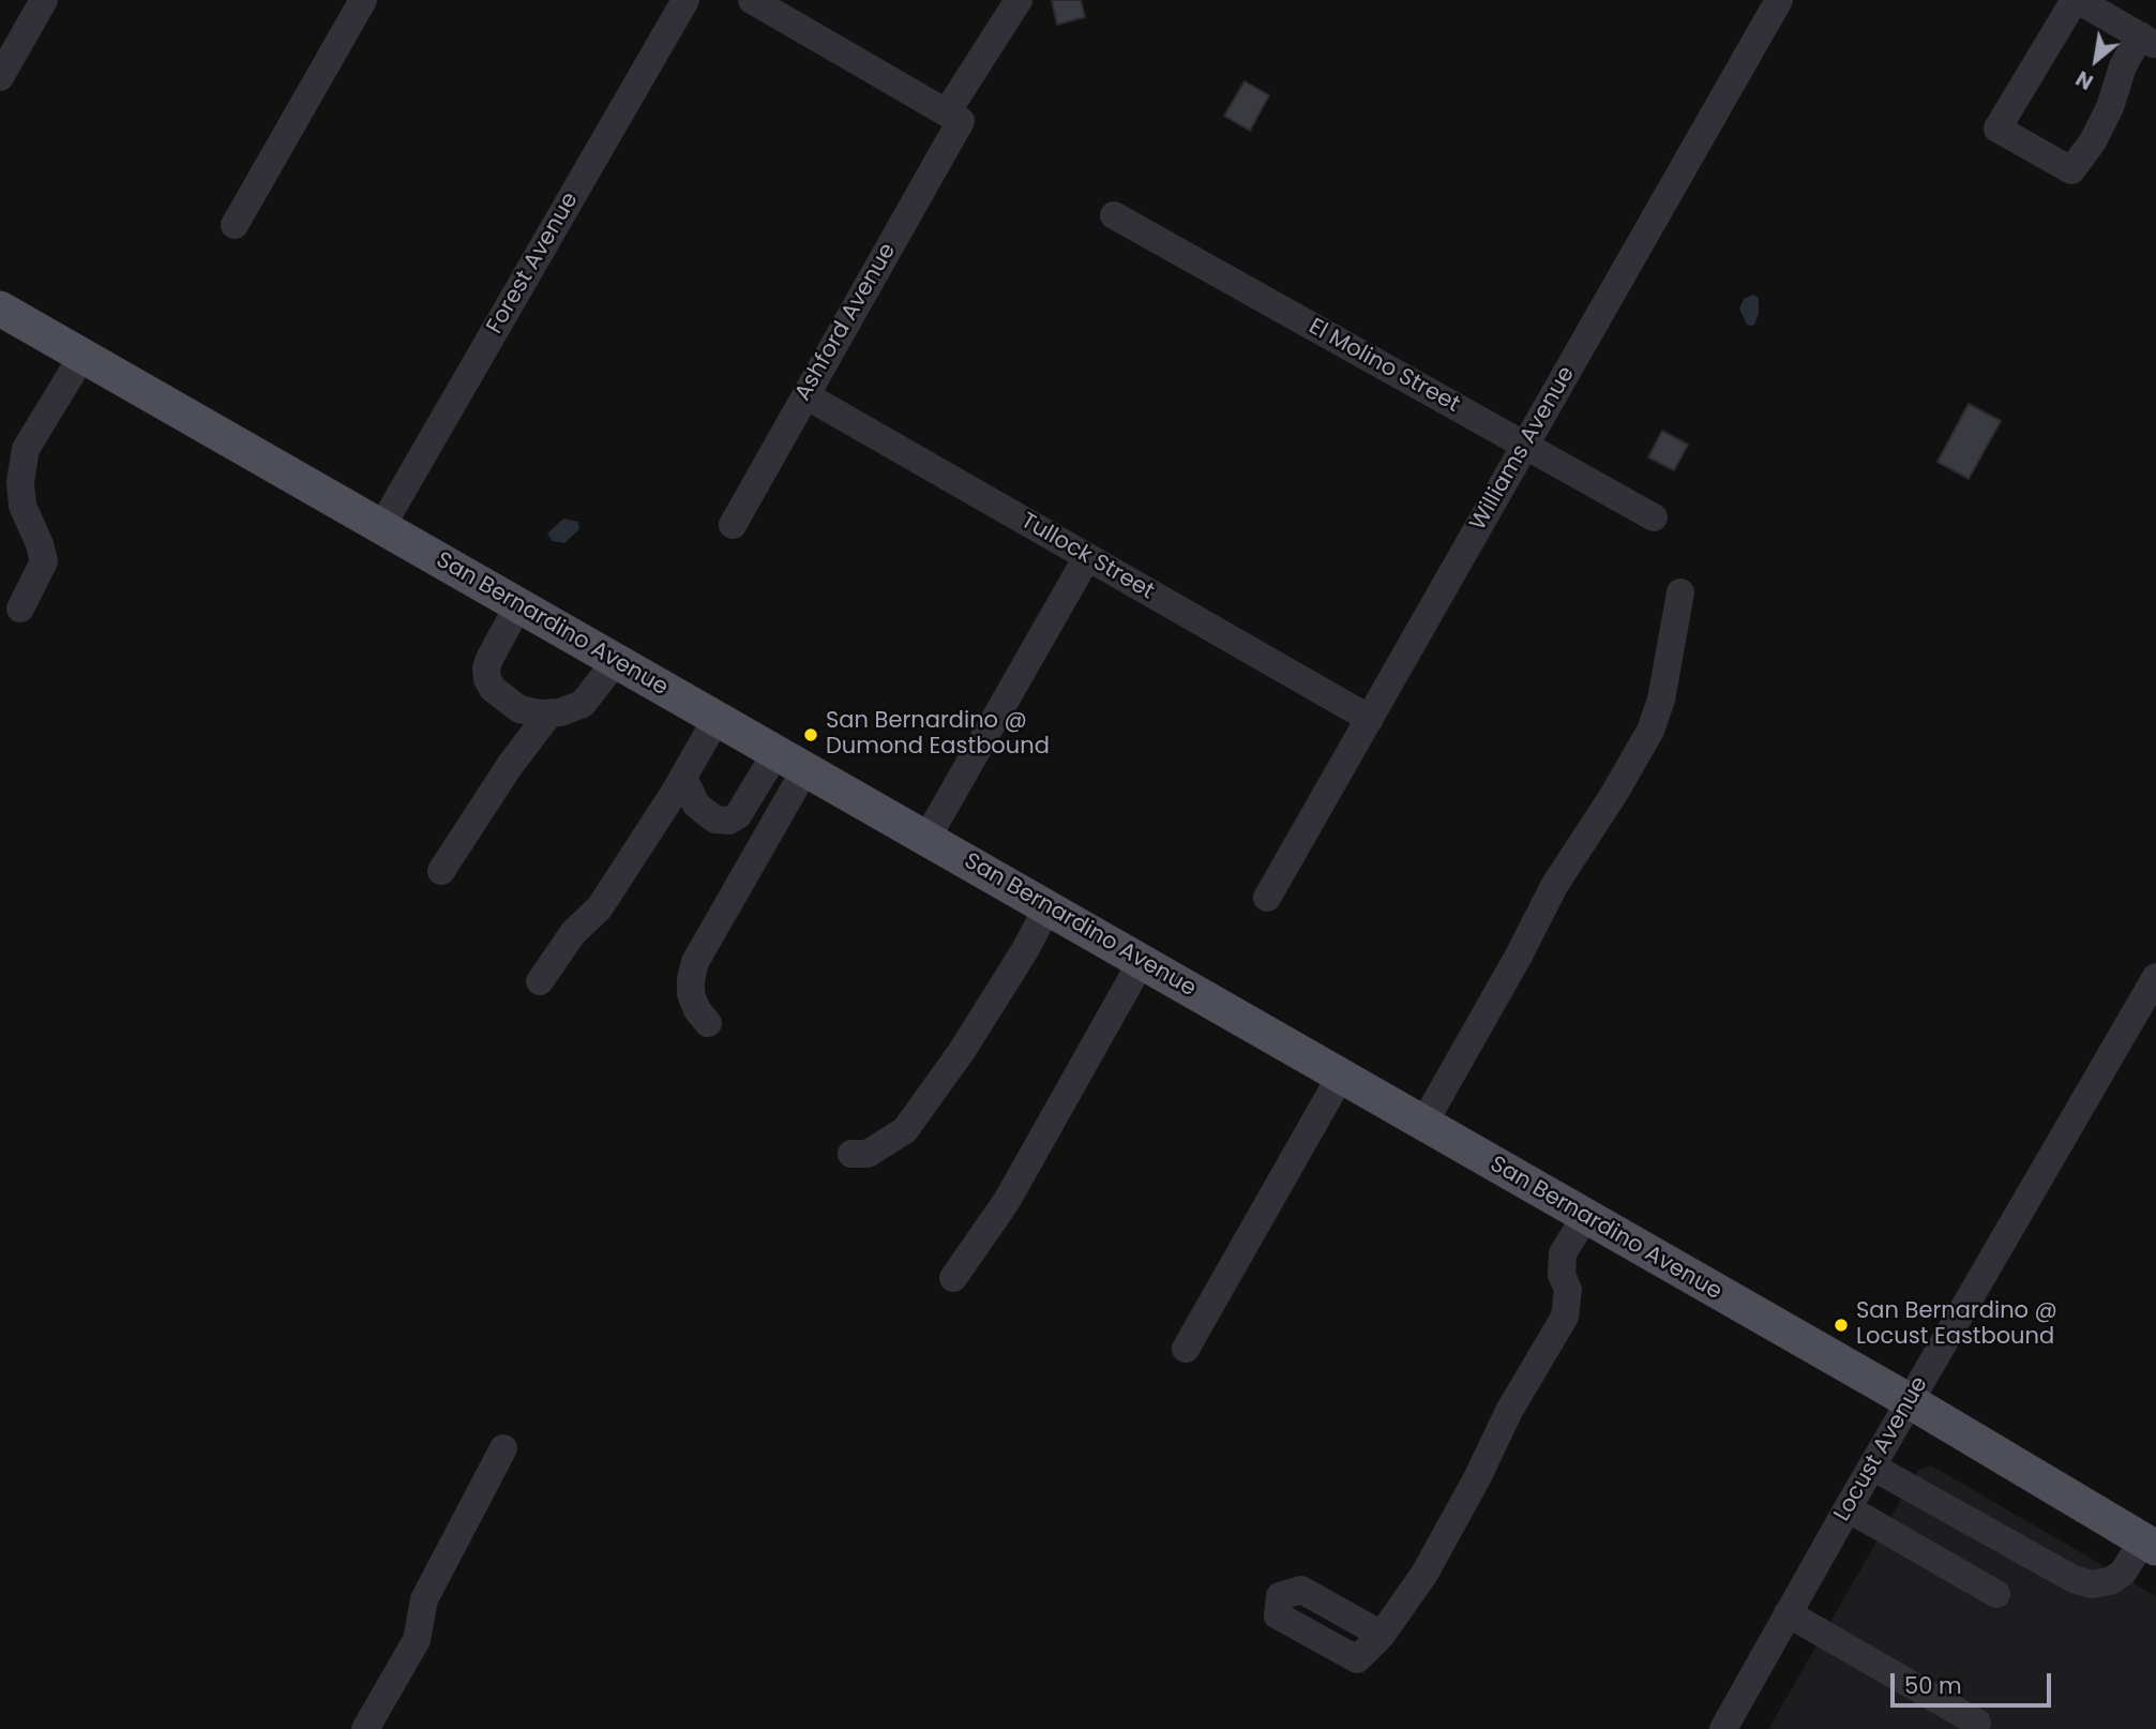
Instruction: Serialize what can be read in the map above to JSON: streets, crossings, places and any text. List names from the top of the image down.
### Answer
{
  "streets": {
    "main road": ["San Bernardino Avenue"],
    "street": [
      "Forest Avenue",
      "Ashford Avenue",
      "El Molino Street",
      "Williams Avenue",
      "Tullock Street",
      "Locust Avenue"
    ]
  },
  "crossings": [
    ["Forest Avenue", "San Bernardino Avenue"],
    ["Ashford Avenue", "Tullock Street"],
    ["El Molino Street", "Williams Avenue"],
    ["Williams Avenue", "Tullock Street"],
    ["San Bernardino Avenue", "Locust Avenue"]
  ],
  "places": ["San Bernardino @ Dumond Eastbound", "San Bernardino @ Locust Eastbound"],
  "scale_bar": "50 m",
  "north": "bottom left"
}
